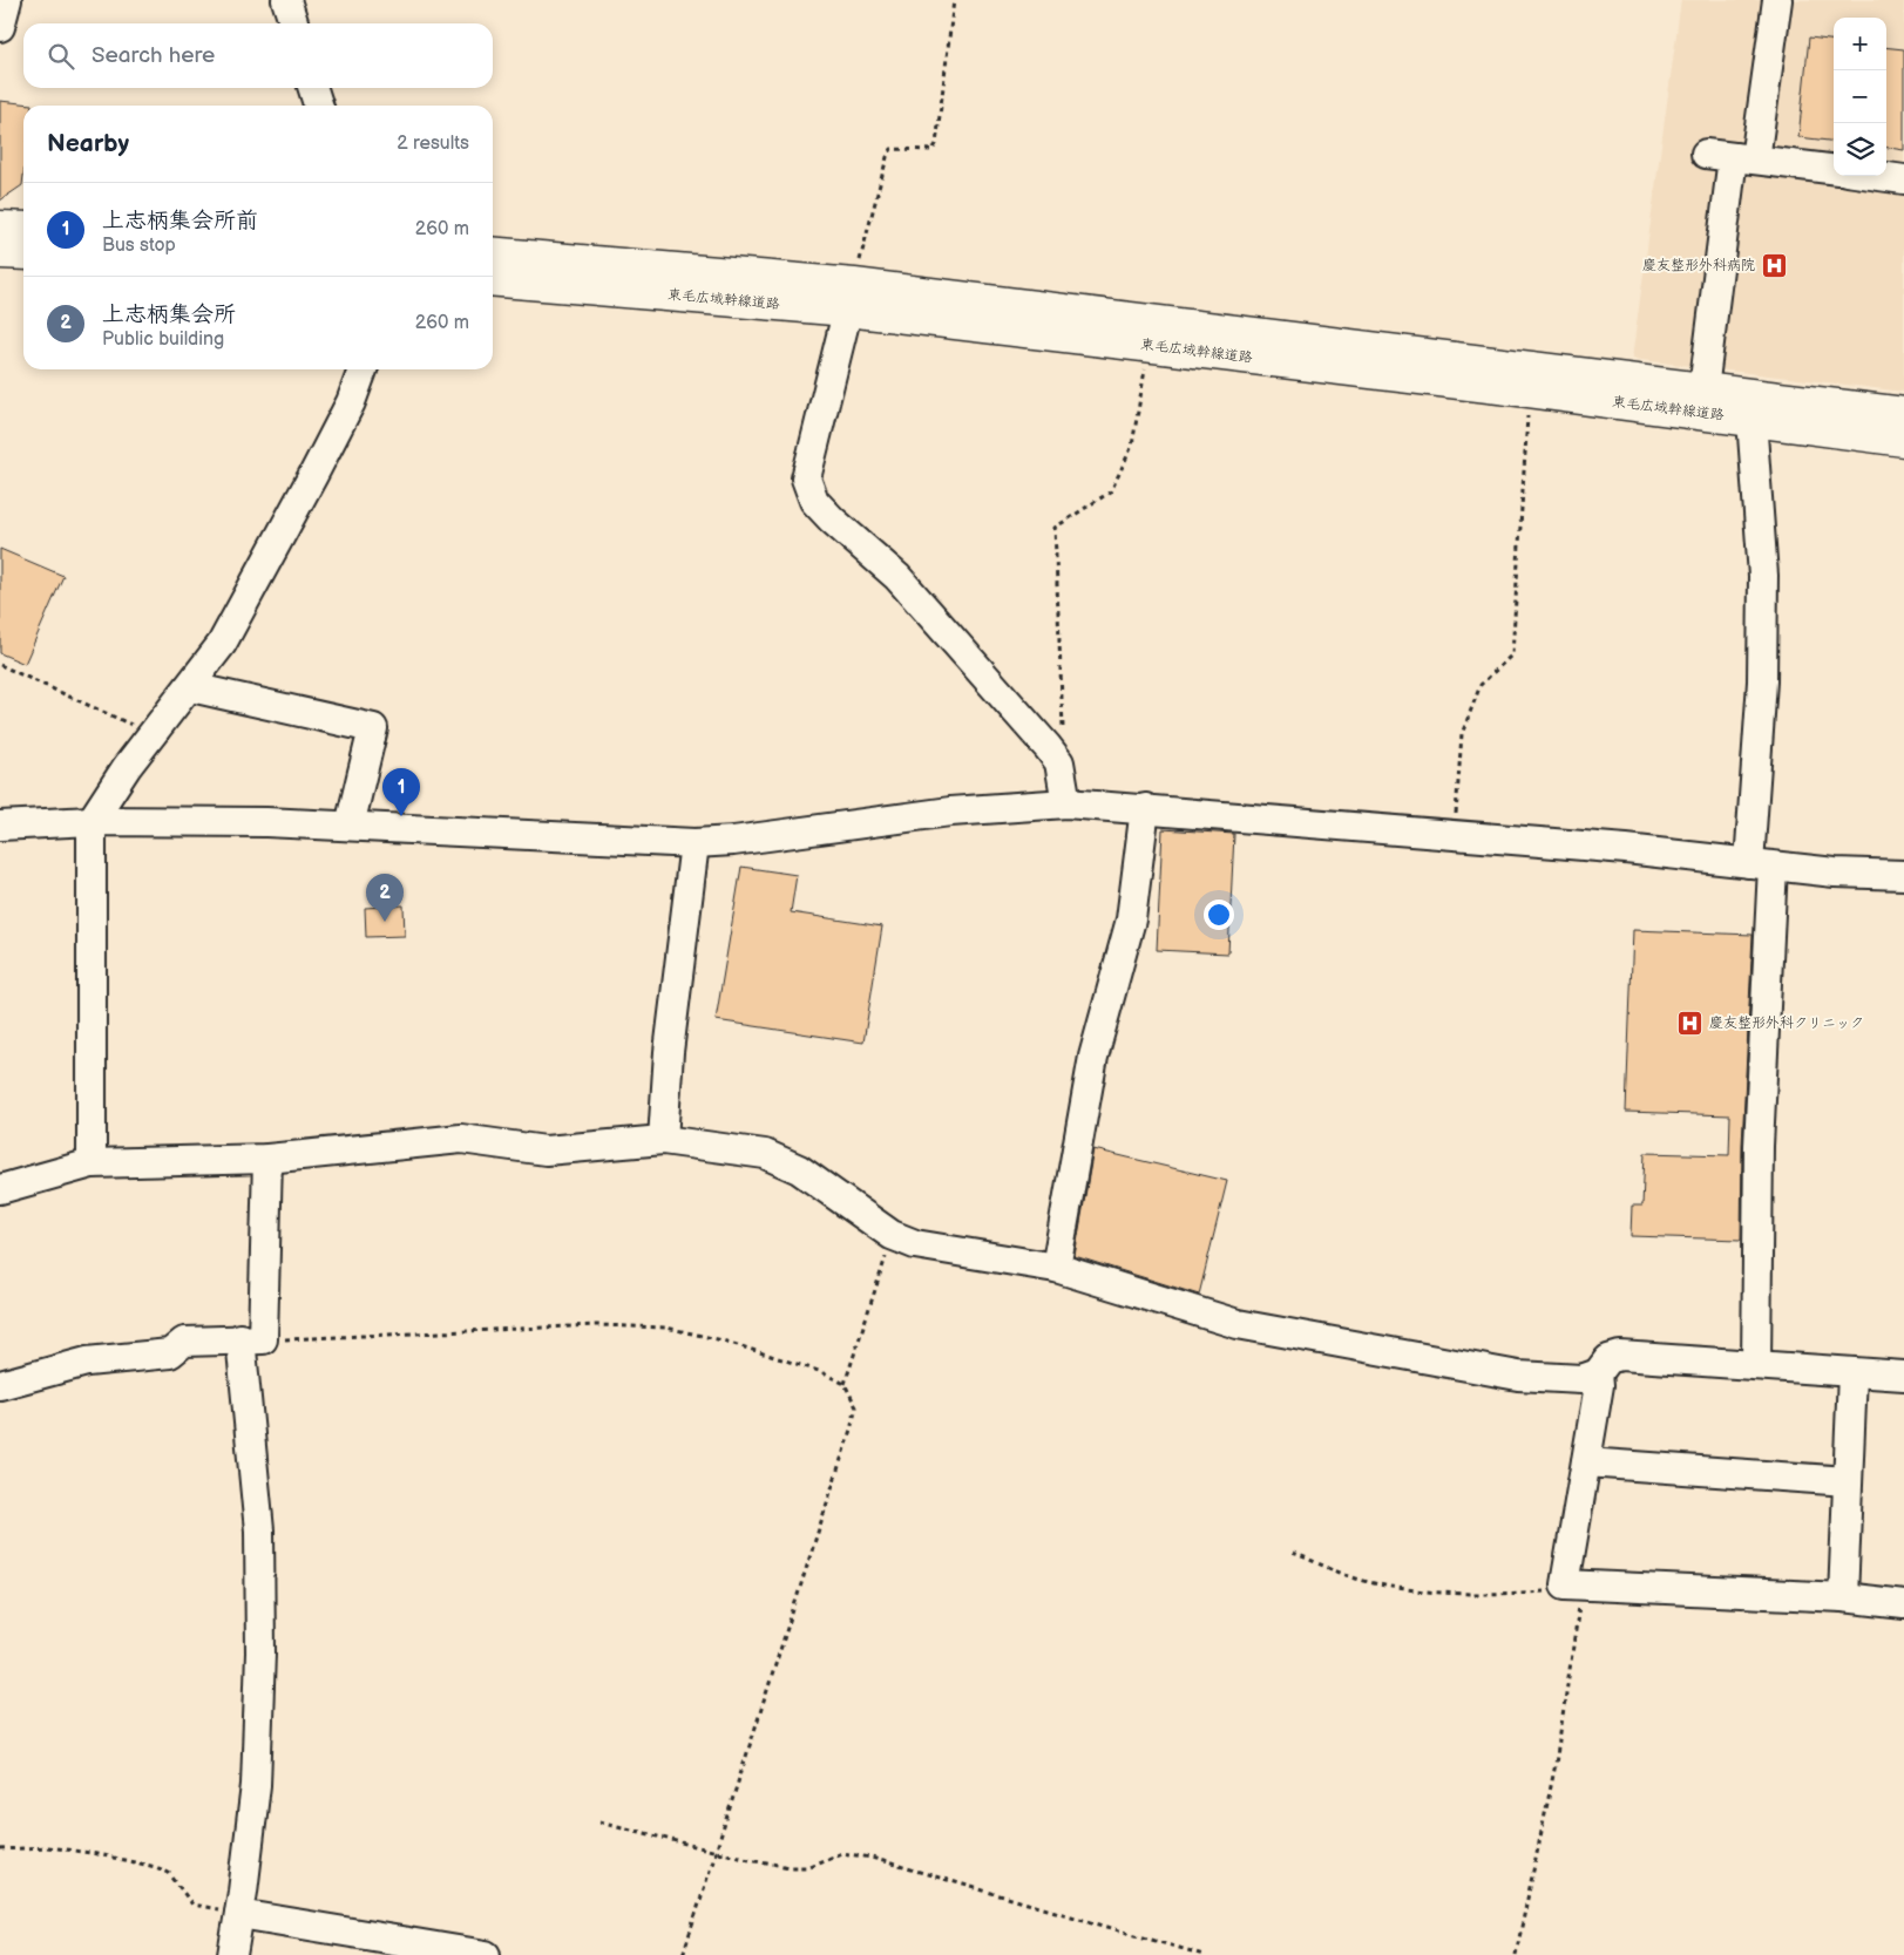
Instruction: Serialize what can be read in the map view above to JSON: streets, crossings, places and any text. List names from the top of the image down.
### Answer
{
  "streets": {
    "highway": ["東毛広域幹線道路"]
  },
  "places": {
    "hospital": ["慶友整形外科病院", "慶友整形外科クリニック"]
  },
  "page": {
    "map_buttons": ["+", "−"],
    "search": "Search here",
    "heading": ["Nearby", "2 results"],
    "list": [
      {
        "mark": "1",
        "name": "上志柄集会所前",
        "note": "Bus stop",
        "value": "260 m"
      },
      {
        "mark": "2",
        "name": "上志柄集会所",
        "note": "Public building",
        "value": "260 m"
      }
    ],
    "pins": ["1", "2"]
  }
}
